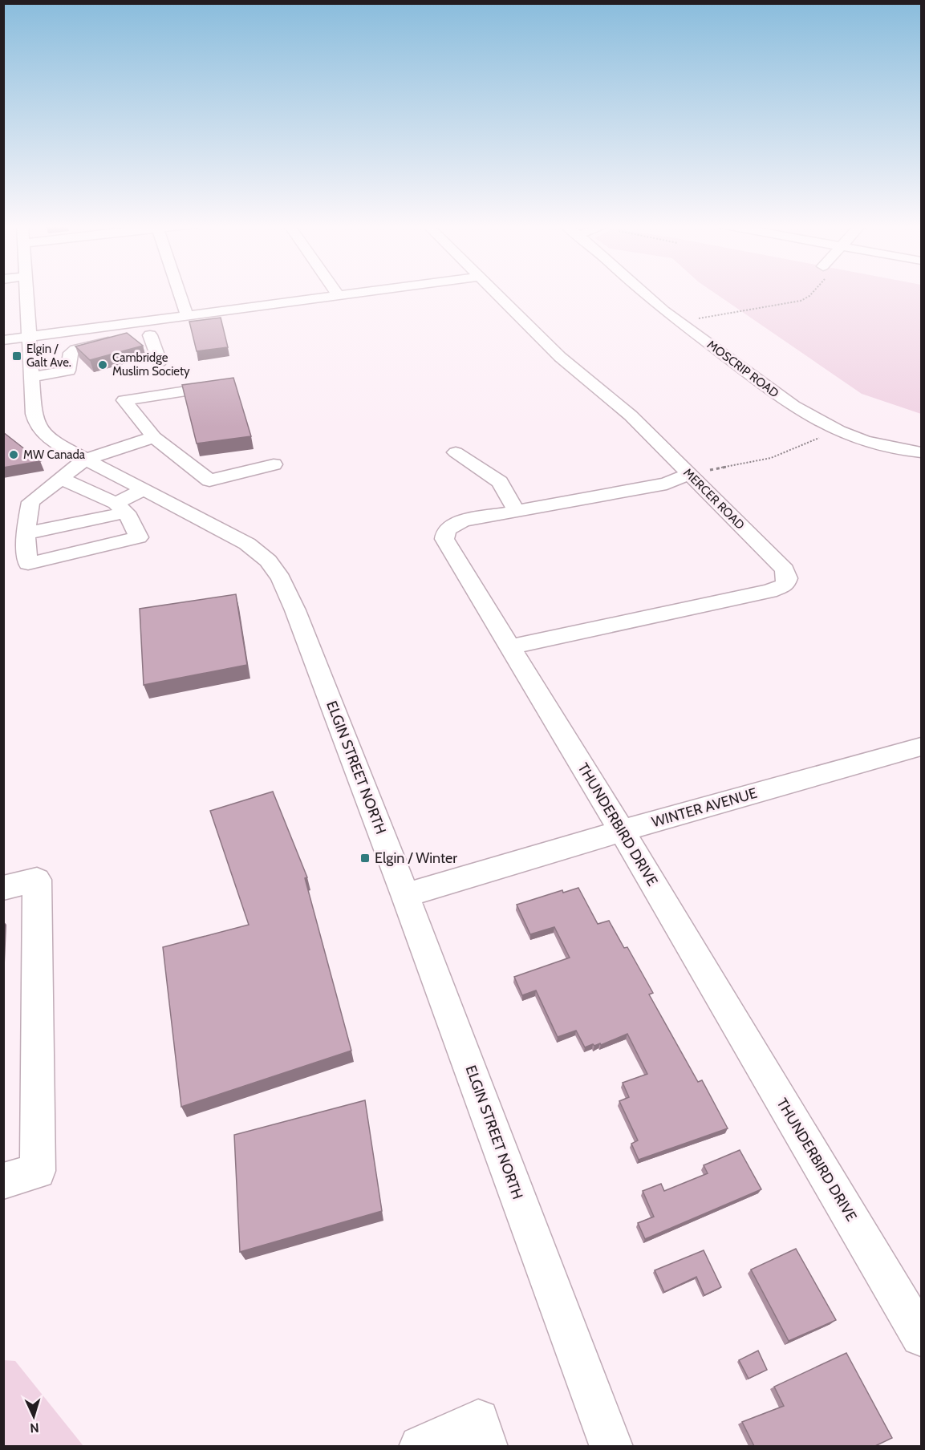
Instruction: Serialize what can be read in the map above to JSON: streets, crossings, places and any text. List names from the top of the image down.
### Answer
{
  "streets": {
    "street": [
      "MOSCRIP ROAD",
      "MERCER ROAD",
      "ELGIN STREET NORTH",
      "WINTER AVENUE",
      "THUNDERBIRD DRIVE"
    ]
  },
  "crossings": [
    ["MERCER ROAD", "THUNDERBIRD DRIVE"],
    ["ELGIN STREET NORTH", "WINTER AVENUE"],
    ["WINTER AVENUE", "THUNDERBIRD DRIVE"]
  ],
  "places": {
    "transit": ["Elgin / Galt Ave.", "Elgin / Winter"],
    "other": ["Cambridge Muslim Society", "MW Canada"]
  },
  "north": "bottom"
}
